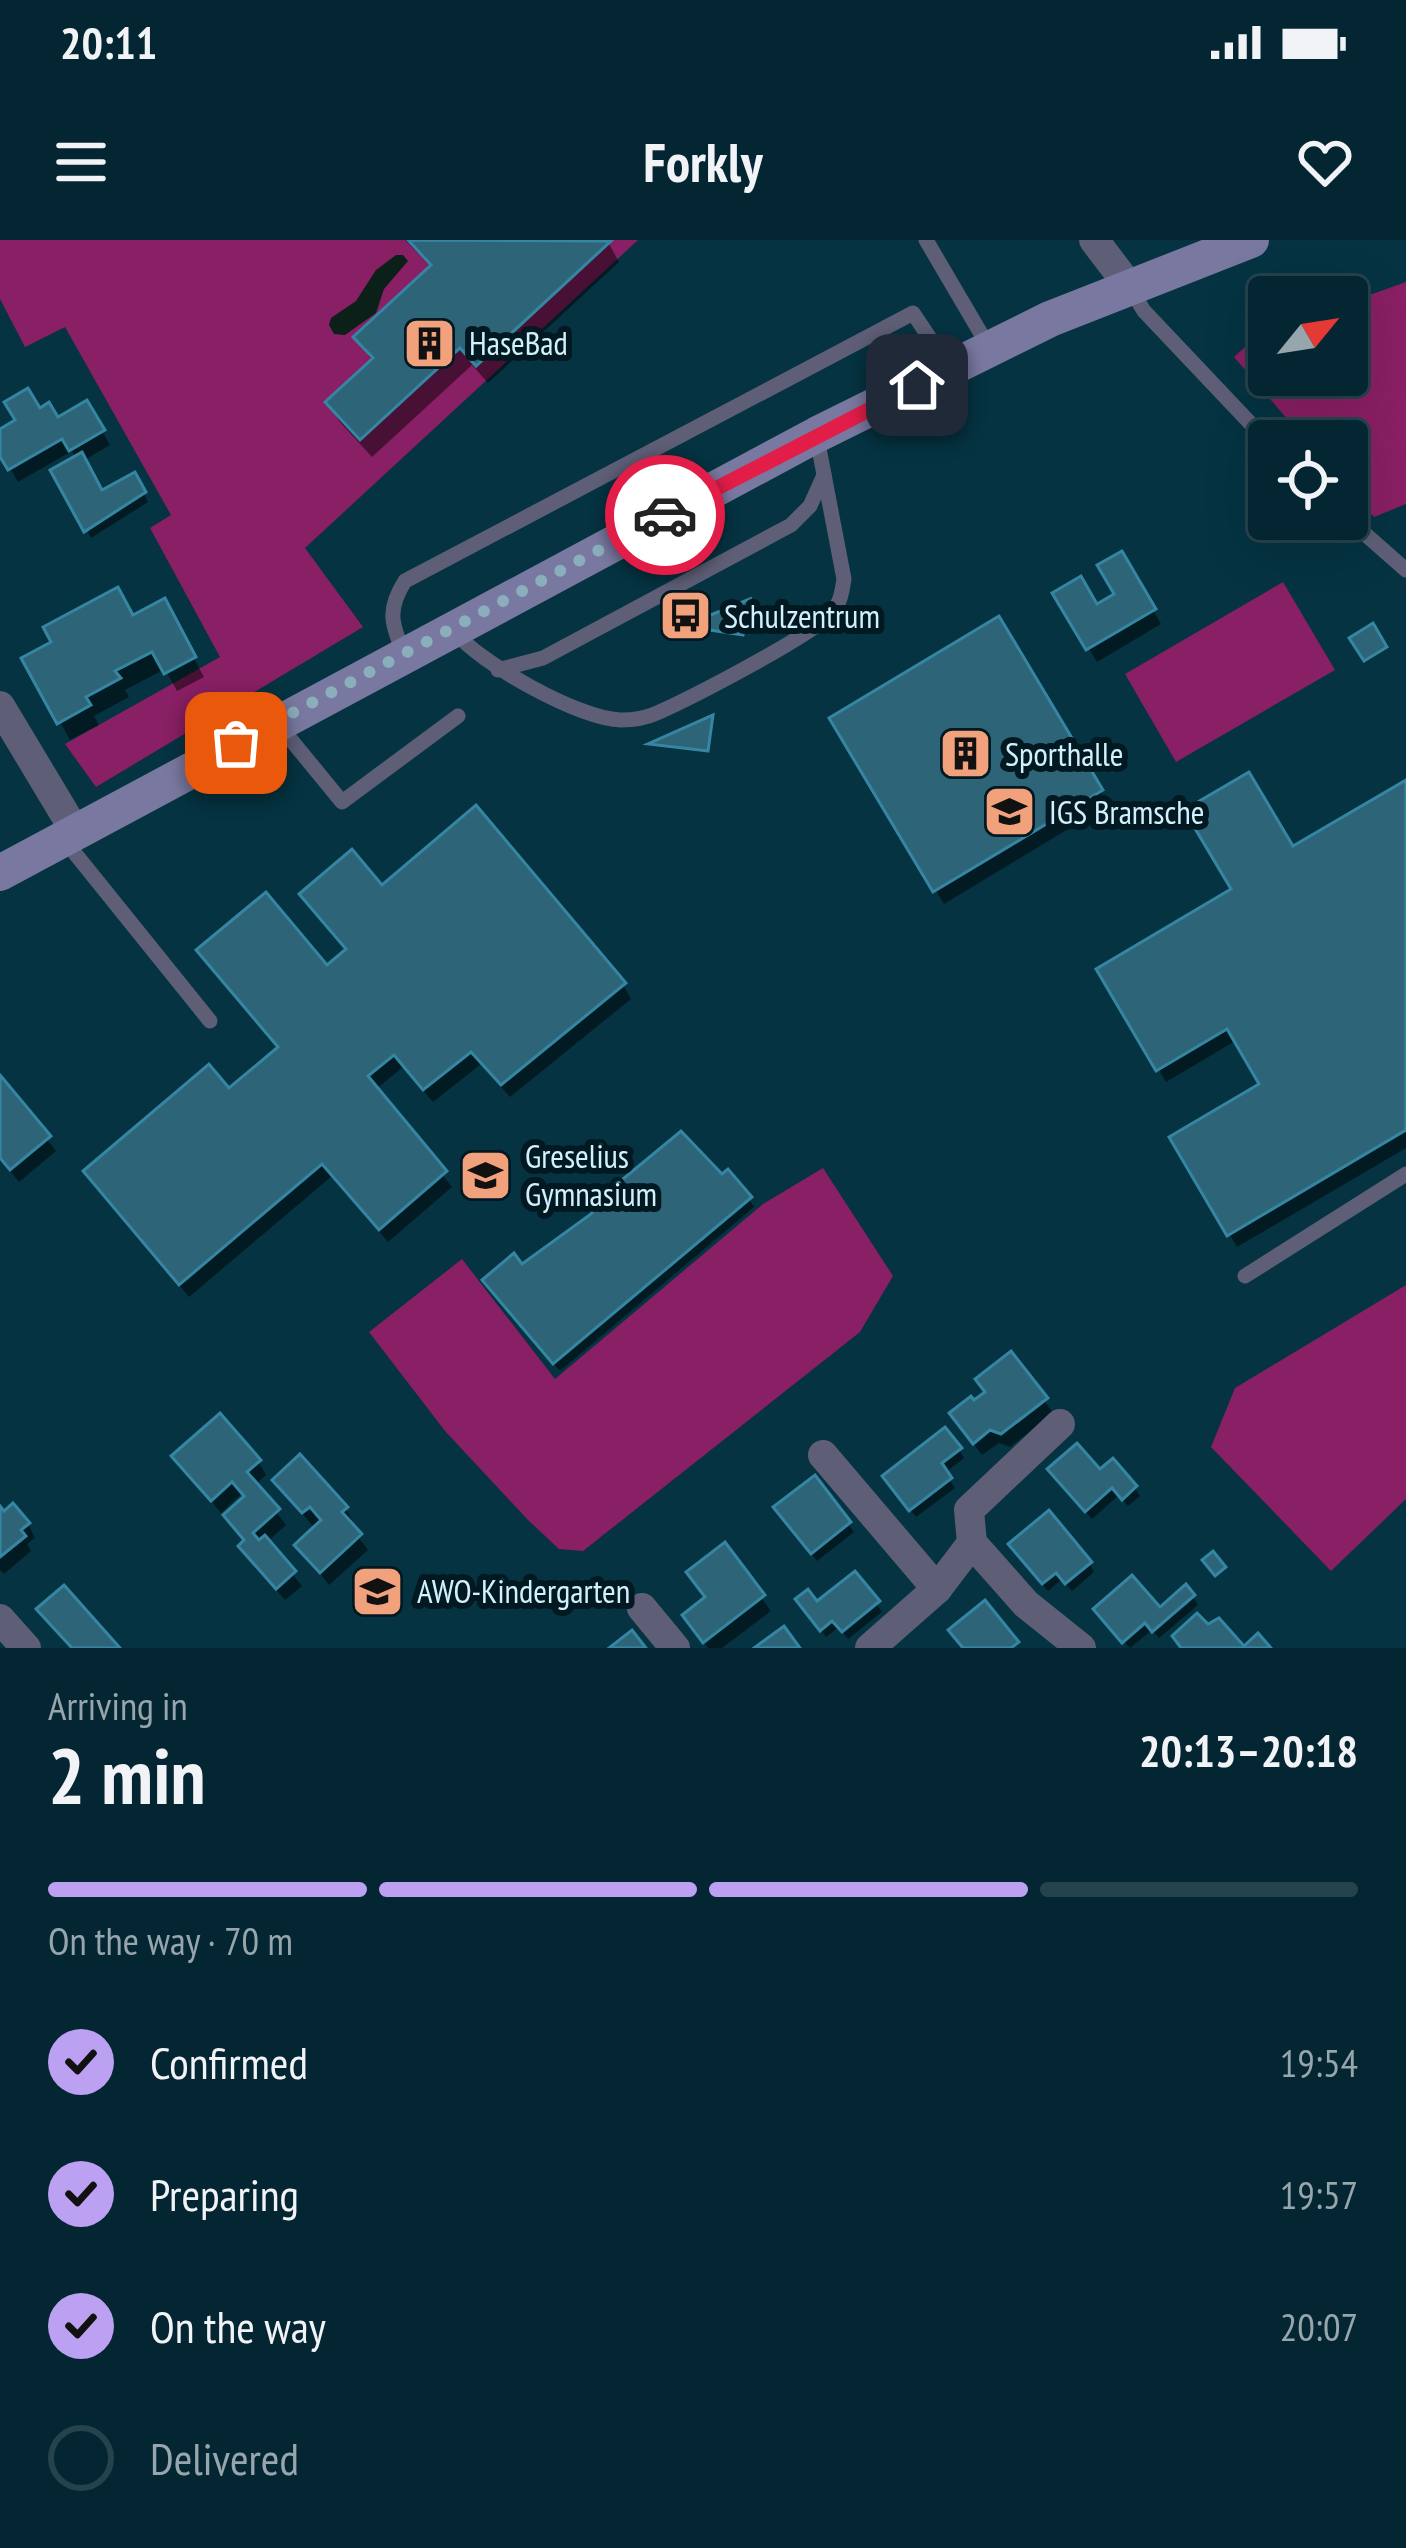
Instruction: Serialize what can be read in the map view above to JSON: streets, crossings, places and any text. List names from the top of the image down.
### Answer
{
  "places": {
    "building": ["HaseBad", "Sporthalle"],
    "bus stop": ["Schulzentrum"],
    "school or university": ["IGS Bramsche", "Greselius Gymnasium", "AWO-Kindergarten"]
  },
  "north": "top right",
  "page": {
    "status": "20:11",
    "header": "Forkly",
    "heading": ["2 min", "Arriving in", "20:13–20:18"],
    "bar": "On the way · 70 m",
    "list": [
      ["Confirmed", "19:54"],
      ["Preparing", "19:57"],
      ["On the way", "20:07"],
      "Delivered"
    ]
  }
}
